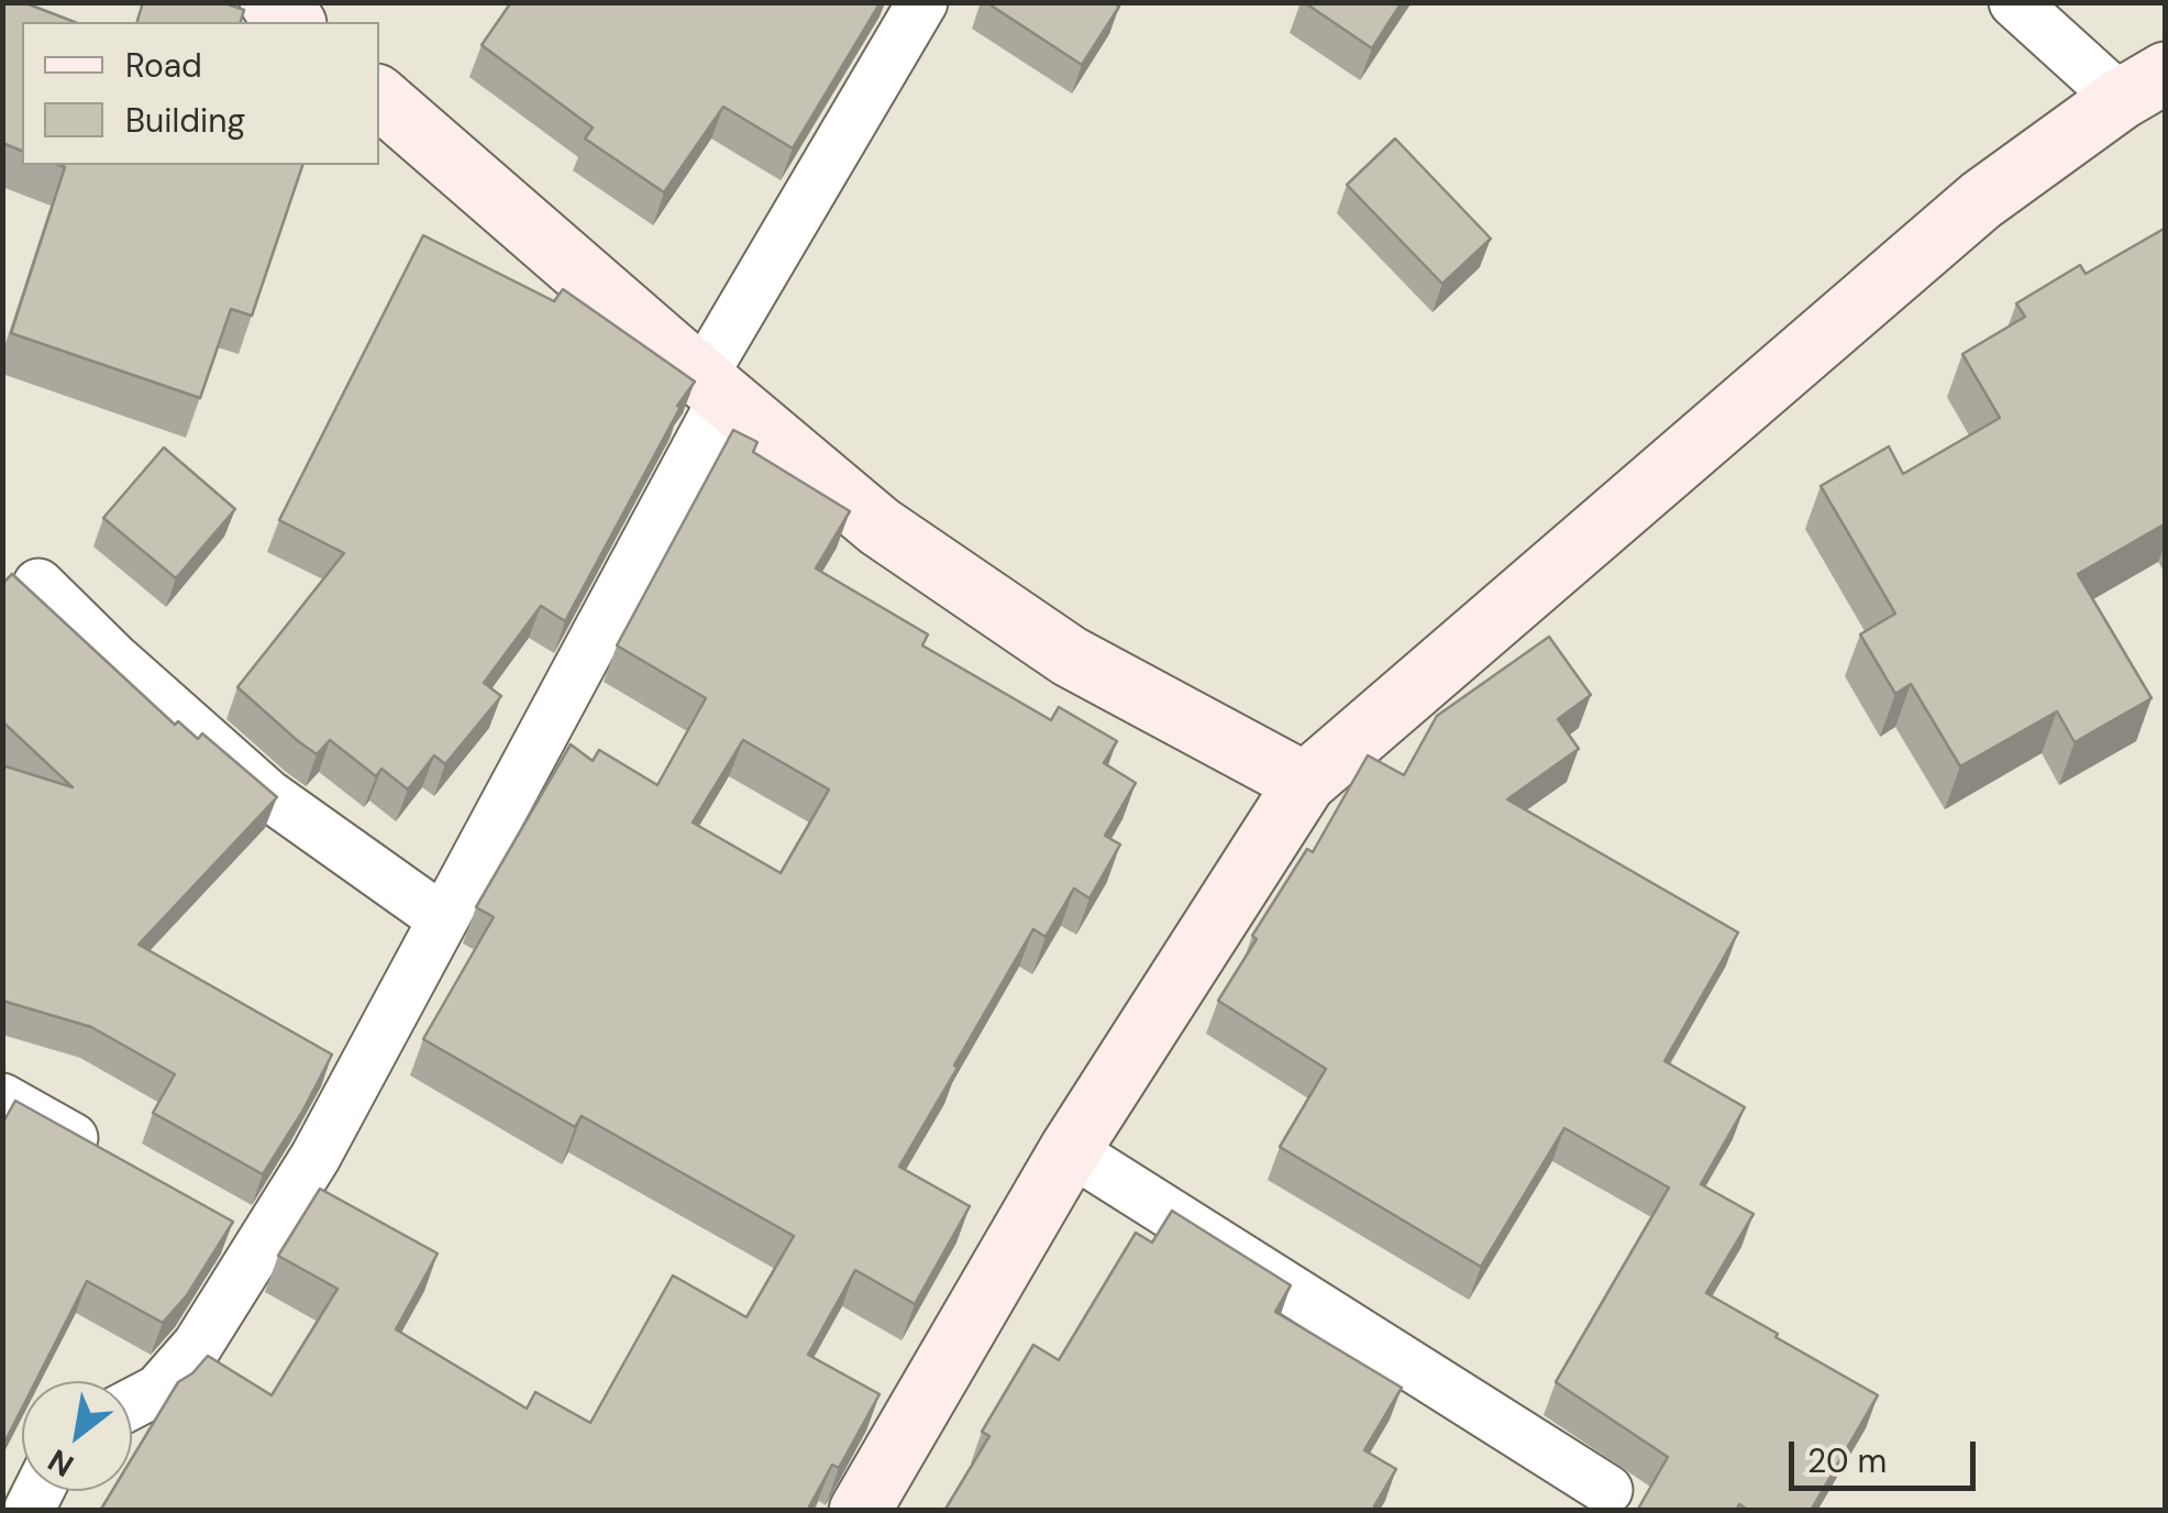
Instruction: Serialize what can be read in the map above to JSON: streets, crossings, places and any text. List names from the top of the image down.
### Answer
{
  "legend": ["Road", "Building"],
  "scale_bar": "20 m",
  "north": "bottom left"
}
